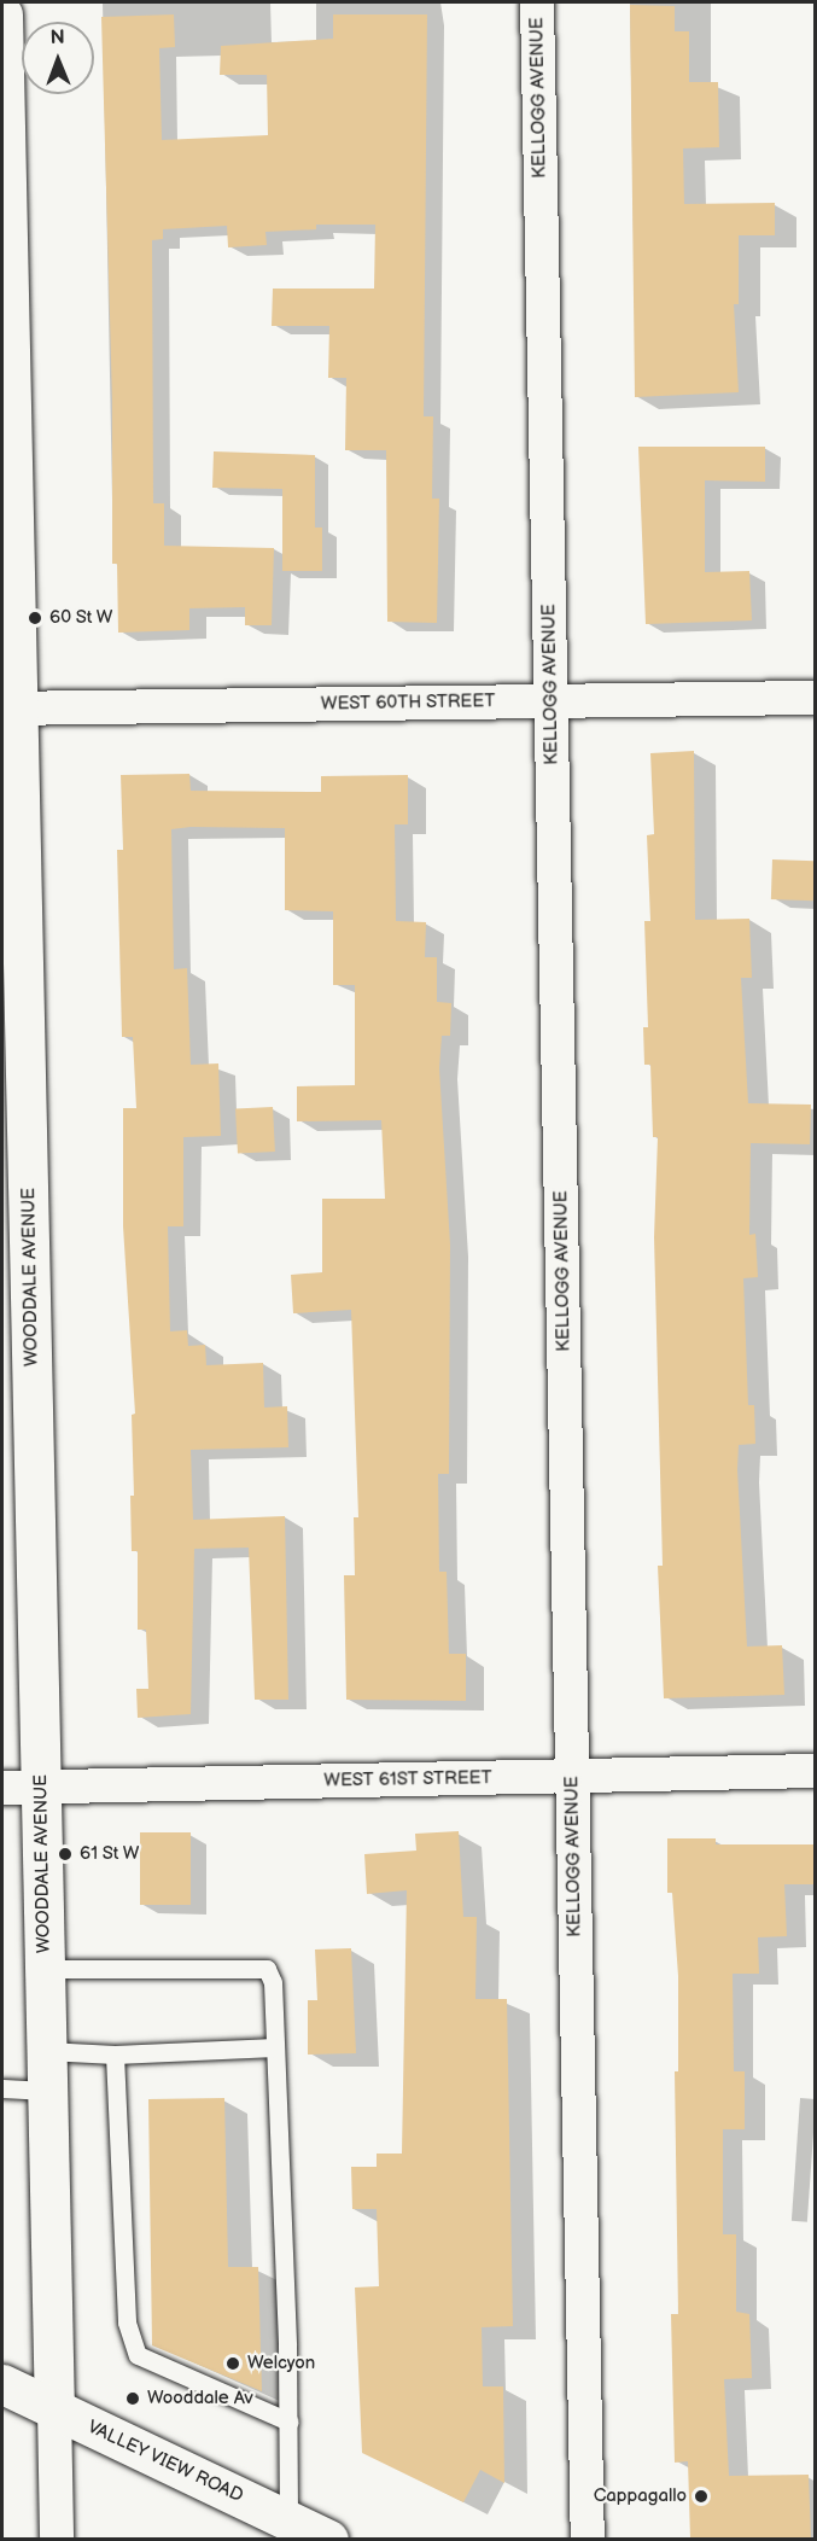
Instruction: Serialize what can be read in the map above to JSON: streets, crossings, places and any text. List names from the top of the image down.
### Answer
{
  "streets": {
    "street": [
      "KELLOGG AVENUE",
      "WEST 60TH STREET",
      "WOODDALE AVENUE",
      "WEST 61ST STREET",
      "VALLEY VIEW ROAD"
    ]
  },
  "crossings": [
    ["KELLOGG AVENUE", "WEST 60TH STREET"],
    ["KELLOGG AVENUE", "WEST 61ST STREET"],
    ["WEST 60TH STREET", "WOODDALE AVENUE"],
    ["WOODDALE AVENUE", "WEST 61ST STREET"],
    ["WOODDALE AVENUE", "VALLEY VIEW ROAD"]
  ],
  "places": [
    "60 St W",
    "61 St W",
    "Welcyon",
    "Wooddale Av",
    "Cappagallo"
  ],
  "north": "top"
}
